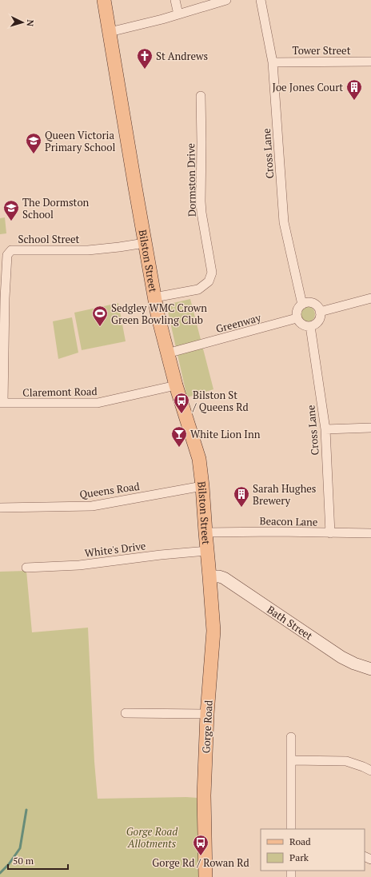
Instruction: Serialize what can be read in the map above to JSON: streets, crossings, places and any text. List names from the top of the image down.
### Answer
{
  "streets": {
    "main road": ["Bilston Street", "Gorge Road"],
    "street": [
      "Tower Street",
      "Cross Lane",
      "Dormston Drive",
      "School Street",
      "Greenway",
      "Claremont Road",
      "Queens Road",
      "Beacon Lane",
      "White's Drive",
      "Bath Street"
    ]
  },
  "crossings": [
    ["Tower Street", "Cross Lane"],
    ["Cross Lane", "Greenway"],
    ["Cross Lane", "Beacon Lane"],
    ["Dormston Drive", "Bilston Street"],
    ["School Street", "Bilston Street"],
    ["School Street", "Claremont Road"],
    ["Bilston Street", "Greenway"],
    ["Bilston Street", "Claremont Road"],
    ["Bilston Street", "Queens Road"],
    ["Bilston Street", "Beacon Lane"],
    ["Bilston Street", "White's Drive"],
    ["Bilston Street", "Bath Street"],
    ["Bilston Street", "Gorge Road"],
    ["Bath Street", "Gorge Road"]
  ],
  "parks": ["Gorge Road Allotments"],
  "places": {
    "church": ["St Andrews"],
    "building": ["Joe Jones Court", "Sarah Hughes Brewery"],
    "school or university": ["Queen Victoria Primary School", "The Dormston School"],
    "sports": ["Sedgley WMC Crown Green Bowling Club"],
    "bus stop": ["Bilston St / Queens Rd", "Gorge Rd / Rowan Rd"],
    "bar": ["White Lion Inn"]
  },
  "legend": ["Road", "Park"],
  "scale_bar": "50 m",
  "north": "right"
}
